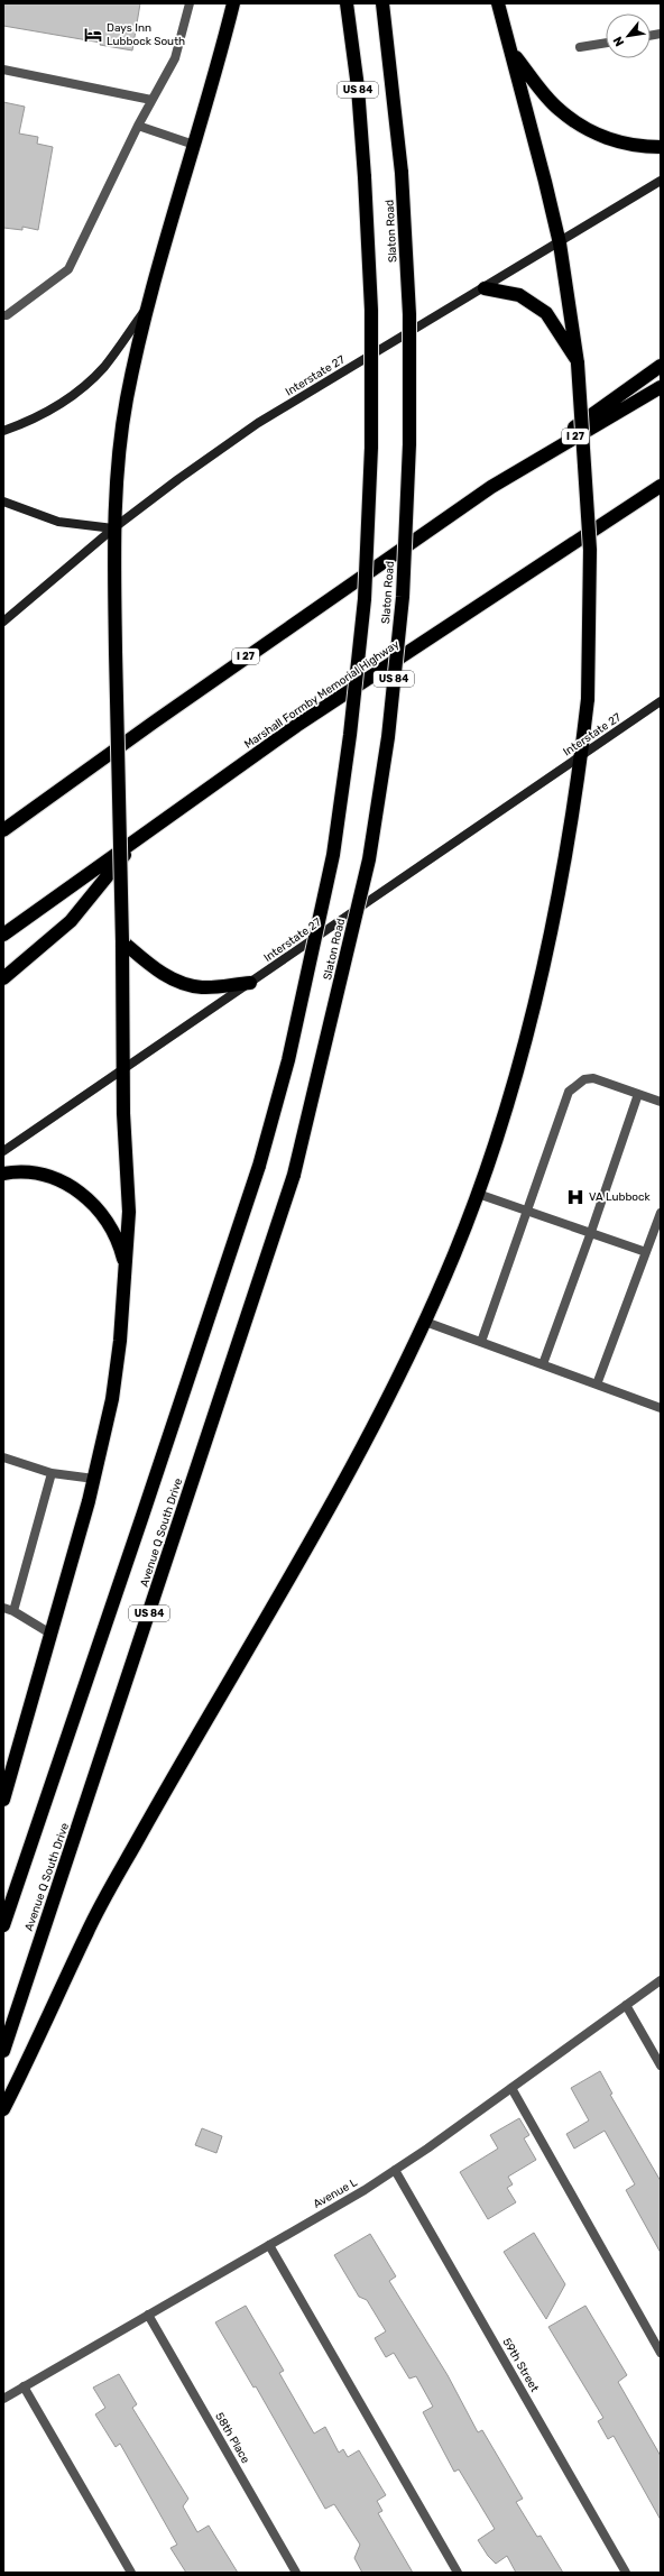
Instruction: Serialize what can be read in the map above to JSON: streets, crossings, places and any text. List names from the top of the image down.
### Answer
{
  "streets": {
    "highway": [
      "US 84",
      "Slaton Road",
      "I 27",
      "Marshall Formby Memorial Highway",
      "Avenue Q South Drive"
    ],
    "main road": ["Interstate 27"],
    "street": ["Avenue L", "59th Street", "58th Place"]
  },
  "crossings": [
    ["Slaton Road", "Avenue Q South Drive"],
    ["Avenue L", "59th Street"],
    ["Avenue L", "58th Place"]
  ],
  "places": {
    "hotel": ["Days Inn Lubbock South"],
    "hospital": ["VA Lubbock"]
  },
  "north": "bottom left"
}
